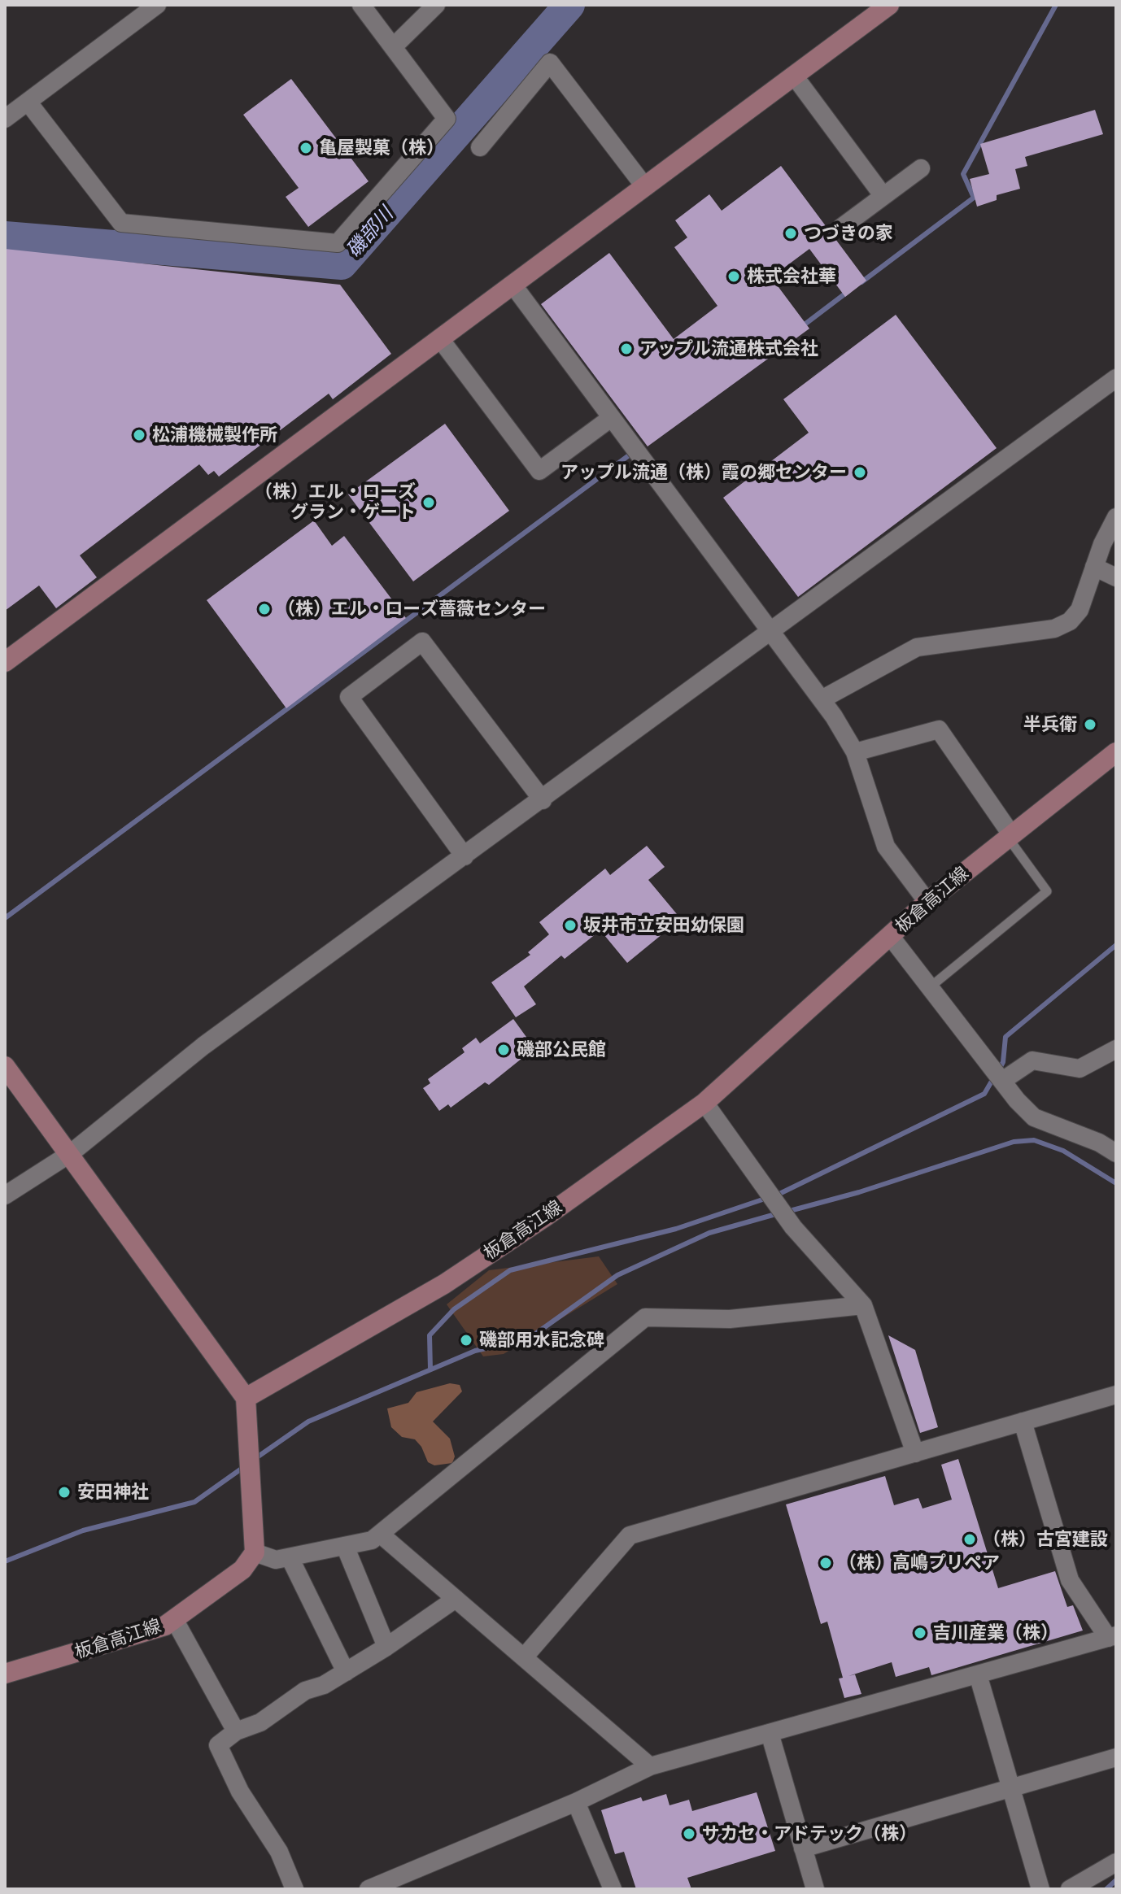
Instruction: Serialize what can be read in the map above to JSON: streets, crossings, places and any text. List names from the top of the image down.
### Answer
{
  "streets": {
    "main road": ["板倉高江線"]
  },
  "water": ["磯部川"],
  "places": [
    "亀屋製菓（株）",
    "つづきの家",
    "株式会社華",
    "アップル流通株式会社",
    "松浦機械製作所",
    "アップル流通（株）霞の郷センター",
    "（株）エル・ローズ グラン・ゲート",
    "（株）エル・ローズ薔薇センター",
    "半兵衛",
    "坂井市立安田幼保園",
    "磯部公民館",
    "磯部用水記念碑",
    "安田神社",
    "（株）古宮建設",
    "（株）高嶋プリペア",
    "吉川産業（株）",
    "サカセ・アドテック（株）"
  ]
}
